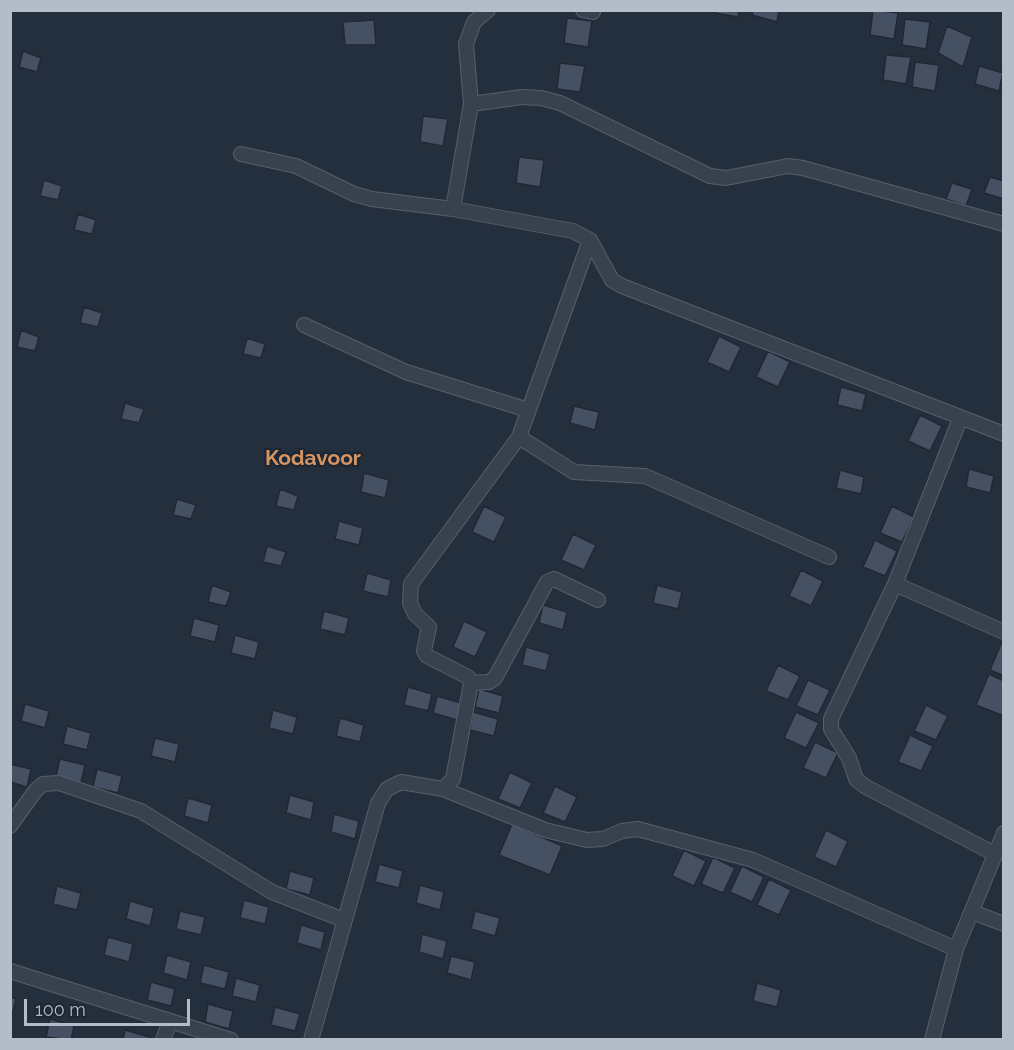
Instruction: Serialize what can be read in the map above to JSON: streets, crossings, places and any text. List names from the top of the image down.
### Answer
{
  "districts": ["Kodavoor"],
  "scale_bar": "100 m"
}
